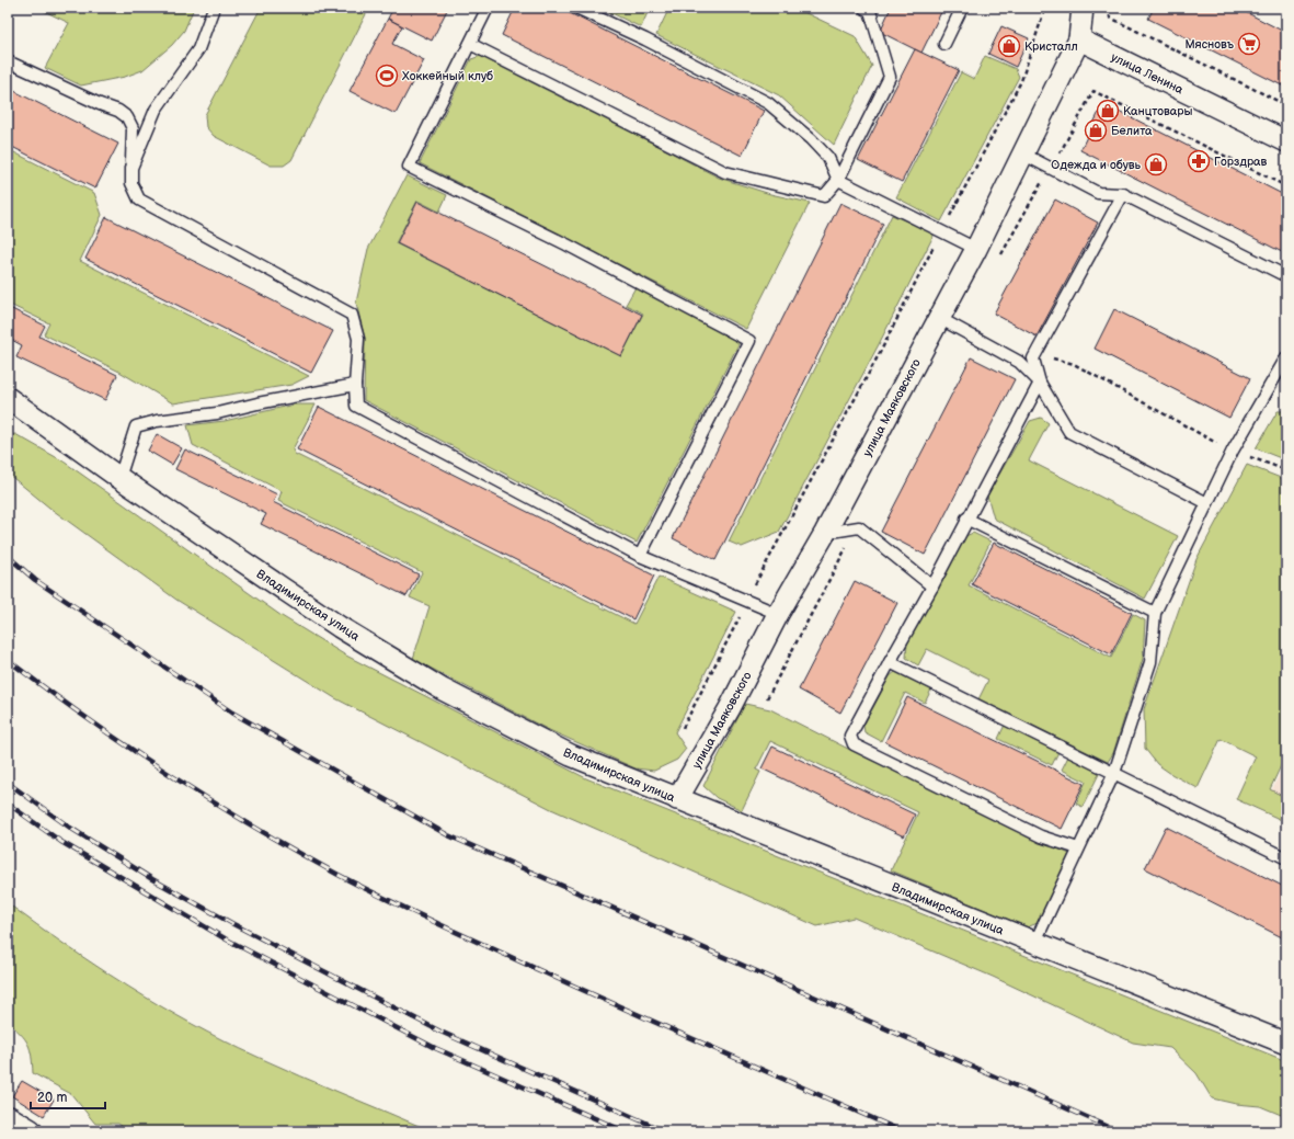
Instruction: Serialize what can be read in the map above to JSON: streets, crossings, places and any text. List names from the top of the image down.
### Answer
{
  "streets": {
    "street": ["улица Ленина", "улица Маяковского", "Владимирская улица"]
  },
  "crossings": [
    ["улица Ленина", "улица Маяковского"],
    ["улица Маяковского", "Владимирская улица"]
  ],
  "places": {
    "supermarket": ["Мясновъ"],
    "shop": [
      "Кристалл",
      "Канцтовары",
      "Белита",
      "Одежда и обувь"
    ],
    "sports": ["Хоккейный клуб"],
    "pharmacy": ["Горздрав"]
  },
  "scale_bar": "20 m"
}
